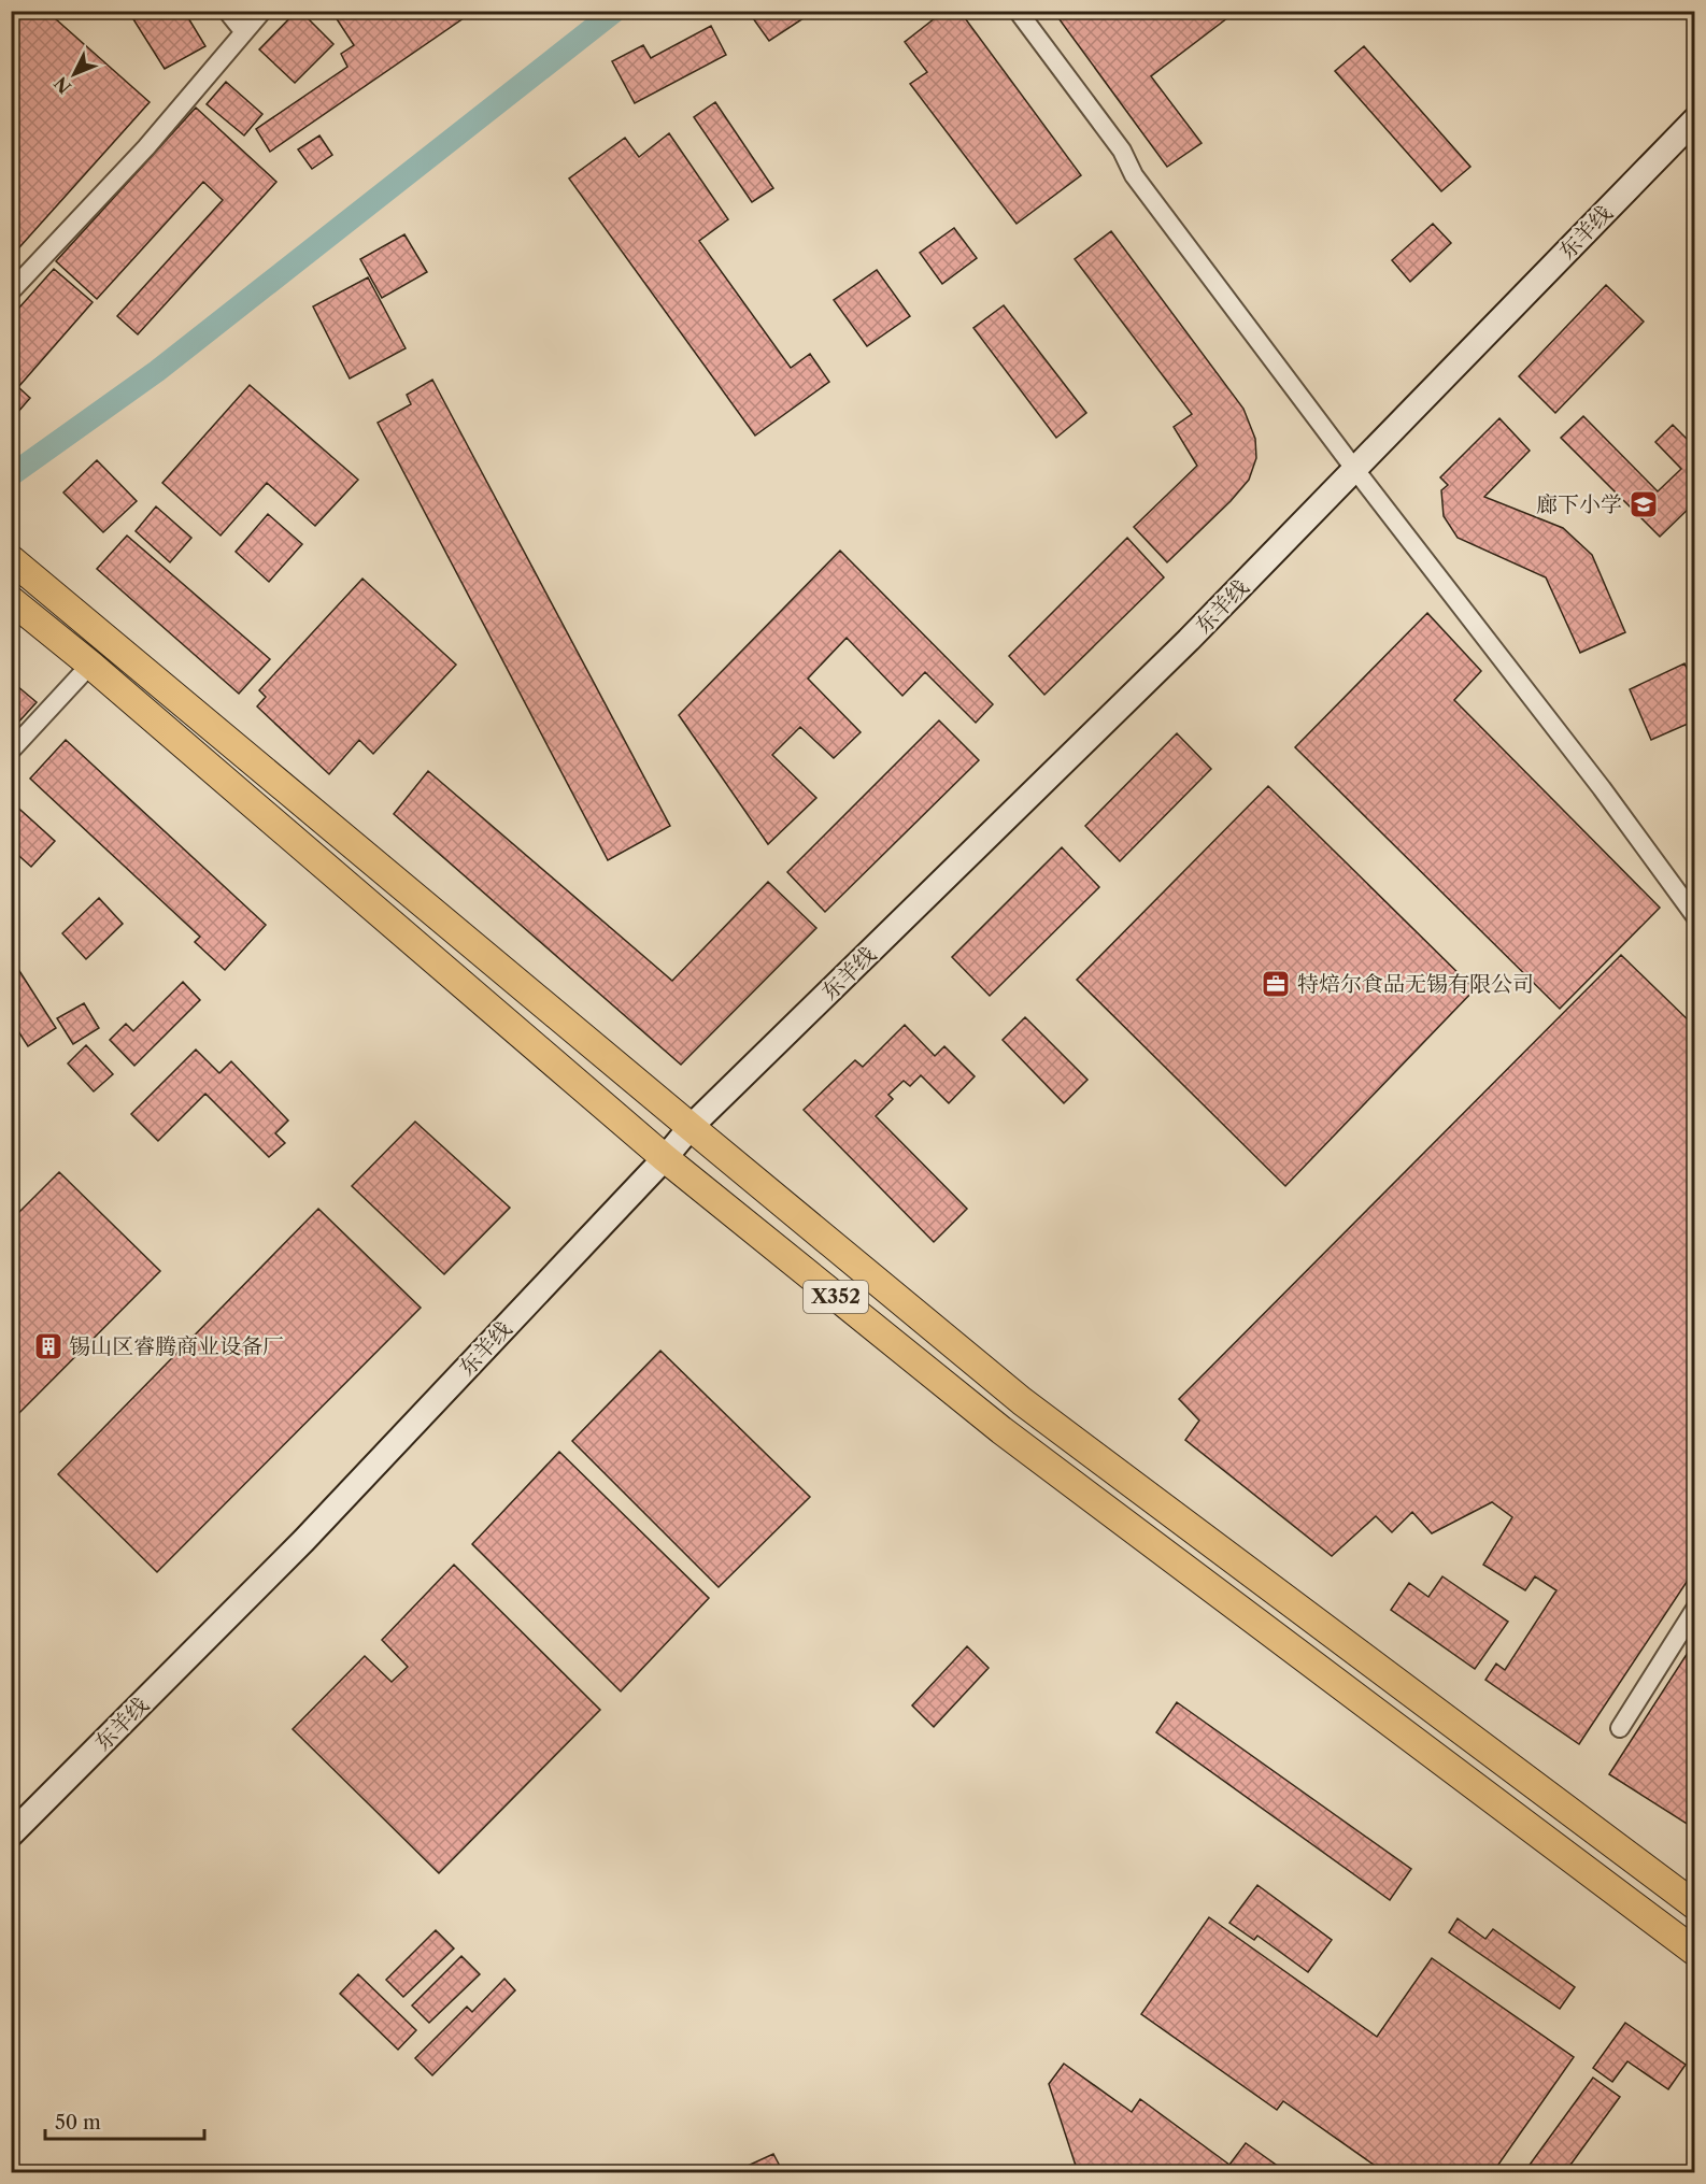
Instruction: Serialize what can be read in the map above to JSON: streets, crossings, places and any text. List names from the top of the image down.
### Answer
{
  "streets": {
    "main road": ["东羊线", "X352"]
  },
  "crossings": [
    ["东羊线", "X352"]
  ],
  "places": {
    "school or university": ["廊下小学"],
    "office": ["特焙尔食品无锡有限公司"],
    "building": ["锡山区睿腾商业设备厂"]
  },
  "scale_bar": "50 m",
  "north": "bottom left"
}
